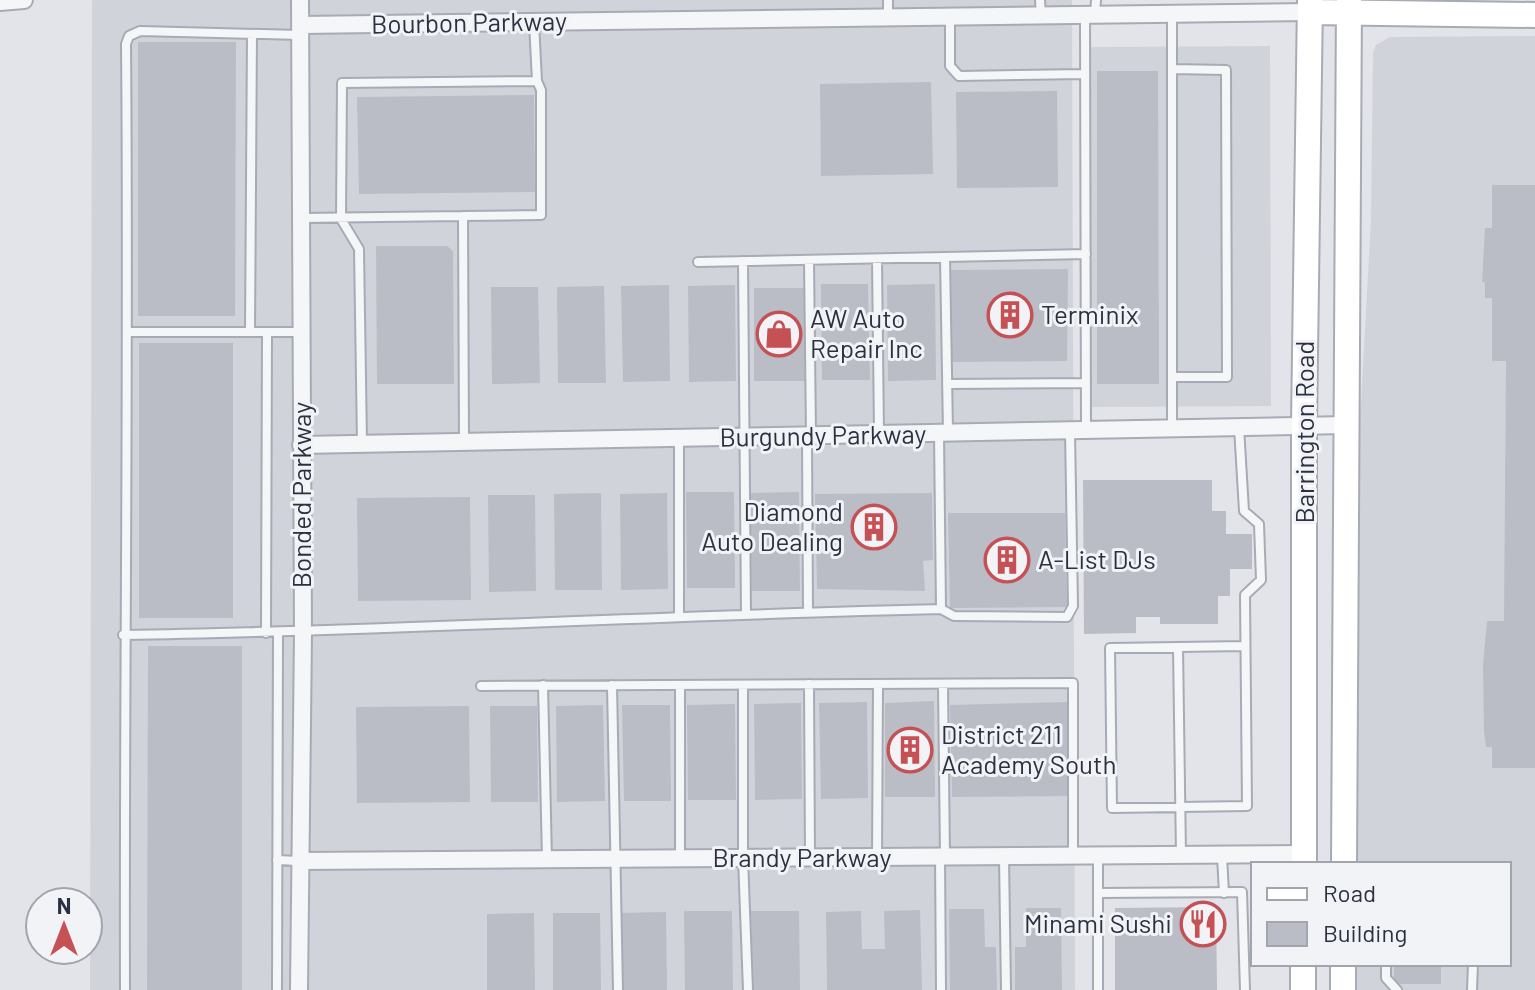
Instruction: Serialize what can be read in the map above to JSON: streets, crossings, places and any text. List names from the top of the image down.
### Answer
{
  "streets": {
    "main road": ["Barrington Road"],
    "street": [
      "Bourbon Parkway",
      "Burgundy Parkway",
      "Bonded Parkway",
      "Brandy Parkway"
    ]
  },
  "crossings": [
    ["Bourbon Parkway", "Barrington Road"],
    ["Bourbon Parkway", "Bonded Parkway"],
    ["Barrington Road", "Burgundy Parkway"],
    ["Barrington Road", "Brandy Parkway"],
    ["Burgundy Parkway", "Bonded Parkway"],
    ["Bonded Parkway", "Brandy Parkway"]
  ],
  "places": {
    "building": [
      "Terminix",
      "Diamond Auto Dealing",
      "A-List DJs",
      "District 211 Academy South"
    ],
    "shop": ["AW Auto Repair Inc"],
    "restaurant": ["Minami Sushi"]
  },
  "legend": ["Road", "Building"],
  "north": "top"
}
